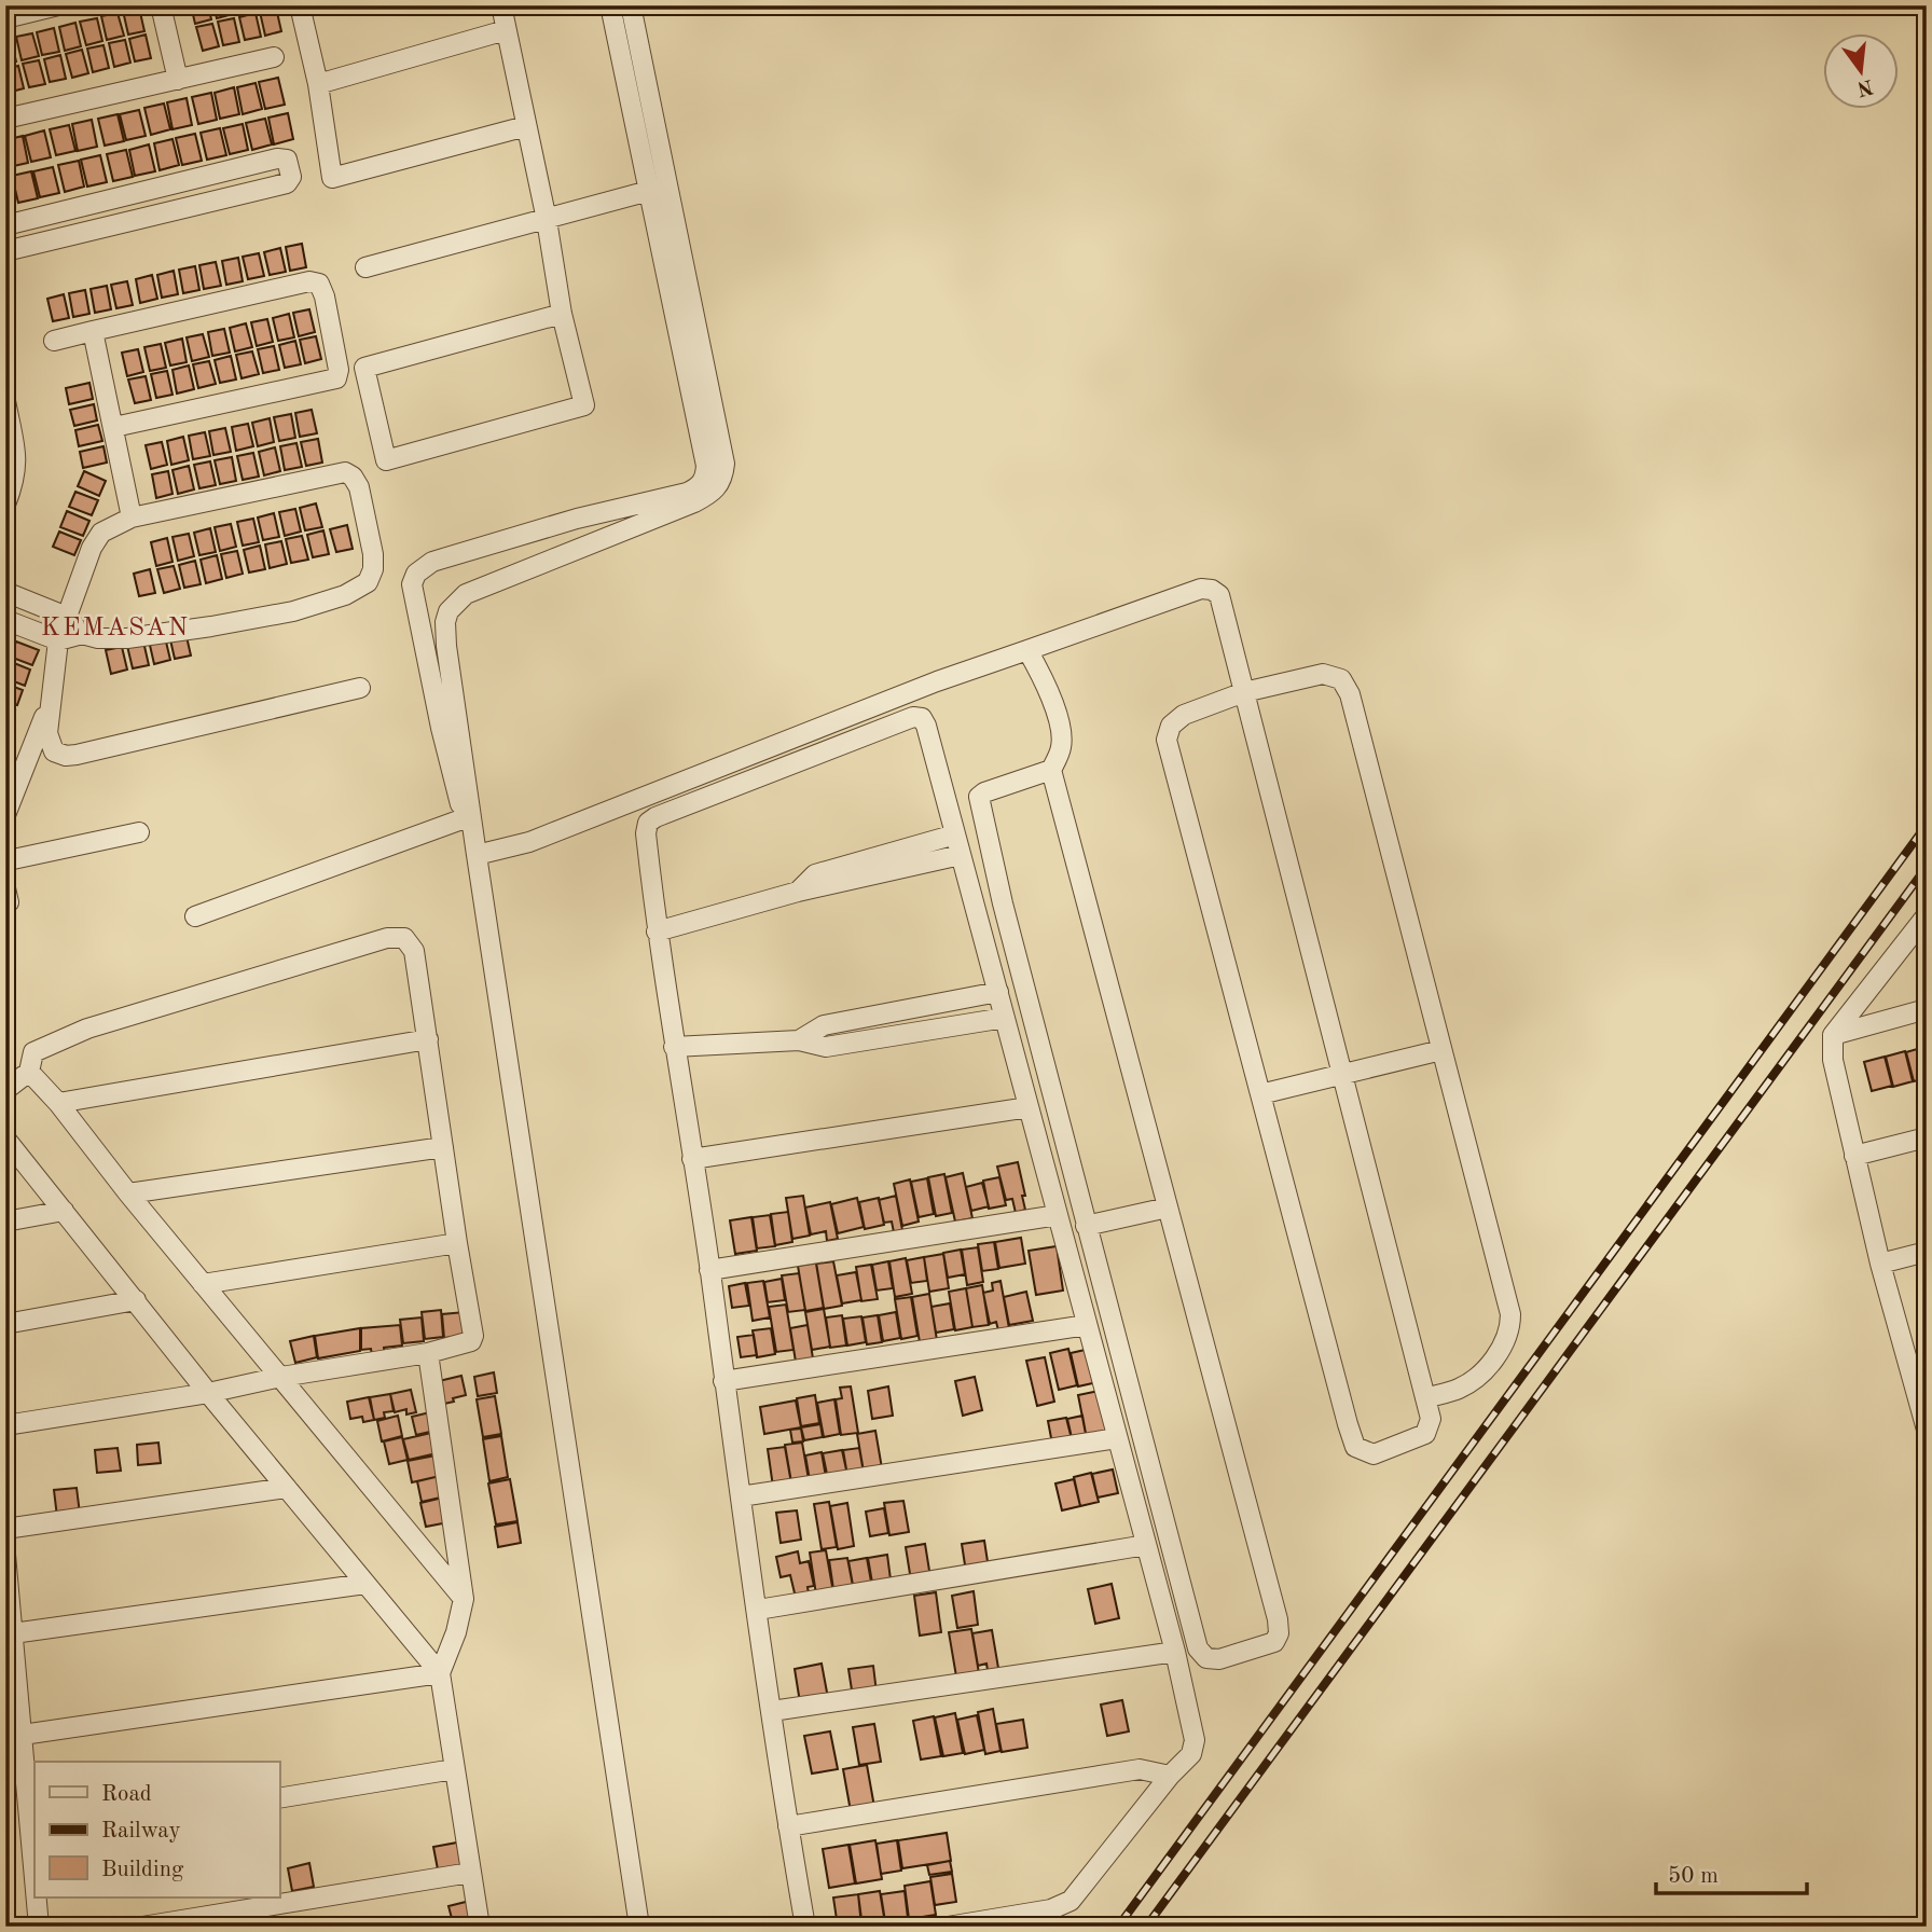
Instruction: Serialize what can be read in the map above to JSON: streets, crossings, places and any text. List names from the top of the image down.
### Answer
{
  "districts": ["KEMASAN"],
  "legend": ["Road", "Railway", "Building"],
  "scale_bar": "50 m",
  "north": "bottom"
}
